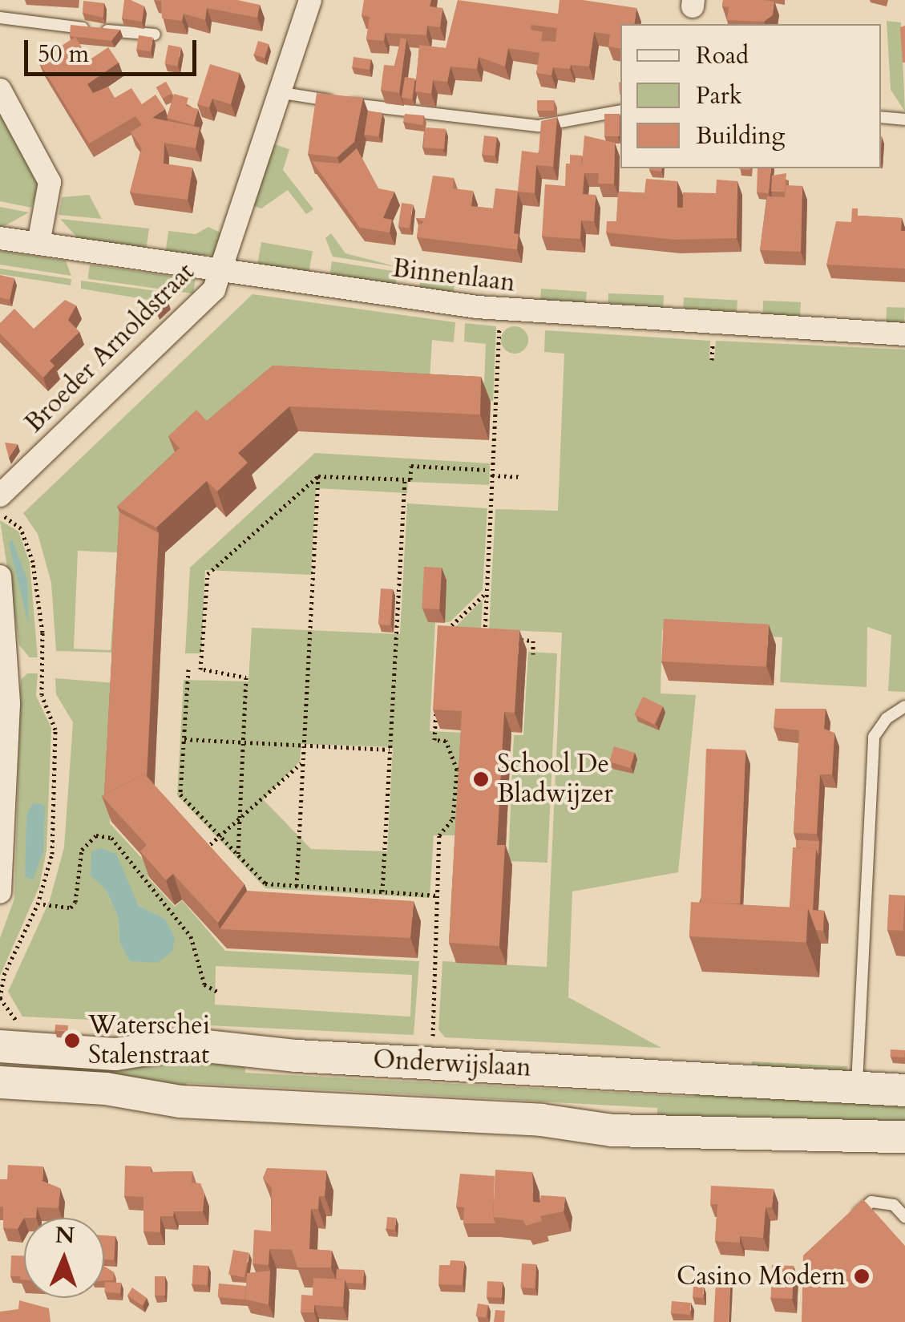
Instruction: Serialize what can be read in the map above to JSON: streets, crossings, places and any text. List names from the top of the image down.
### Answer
{
  "streets": {
    "main road": ["Onderwijslaan"],
    "street": ["Binnenlaan", "Broeder Arnoldstraat"]
  },
  "crossings": [
    ["Binnenlaan", "Broeder Arnoldstraat"]
  ],
  "places": ["School De Bladwijzer", "Waterschei Stalenstraat", "Casino Modern"],
  "legend": ["Road", "Park", "Building"],
  "scale_bar": "50 m",
  "north": "top"
}
